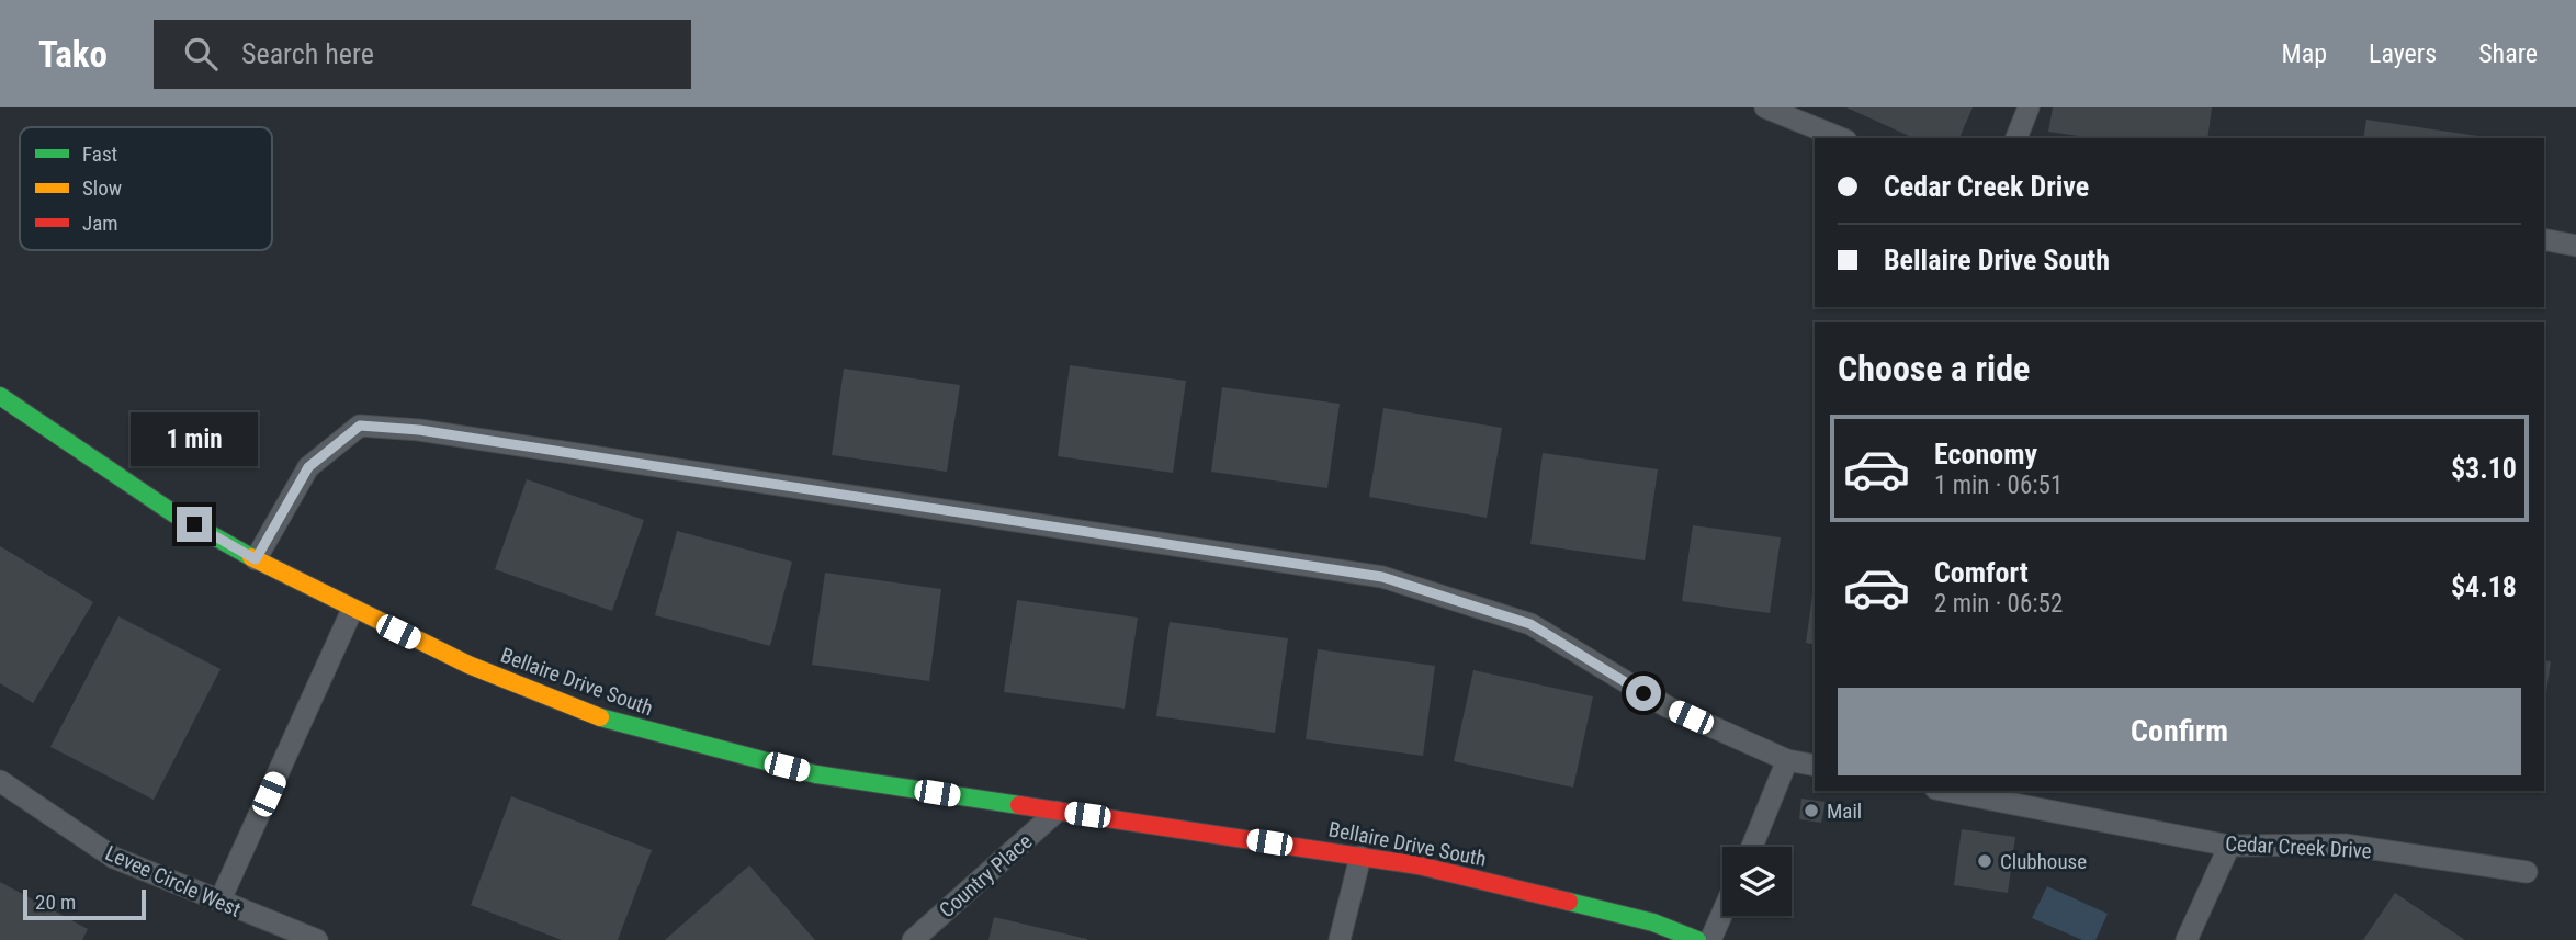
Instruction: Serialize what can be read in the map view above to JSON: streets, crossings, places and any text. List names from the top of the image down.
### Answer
{
  "streets": {
    "street": ["Bellaire Drive South"],
    "lane": ["Cedar Creek Drive", "Country Place", "Levee Circle West"]
  },
  "crossings": [
    ["Bellaire Drive South", "Country Place"]
  ],
  "places": ["Mail", "Clubhouse"],
  "legend": ["Fast", "Slow", "Jam"],
  "scale_bar": "20 m",
  "page": {
    "header": "Tako",
    "search": "Search here",
    "nav": ["Map", "Layers", "Share"],
    "banner": ["Cedar Creek Drive", "Bellaire Drive South"],
    "heading": "Choose a ride",
    "bubble": "1 min",
    "list": [
      {
        "name": "Economy",
        "note": "1 min · 06:51",
        "value": "$3.10"
      },
      {
        "name": "Comfort",
        "note": "2 min · 06:52",
        "value": "$4.18"
      }
    ],
    "buttons": "Confirm",
    "scale": "20 m"
  }
}
